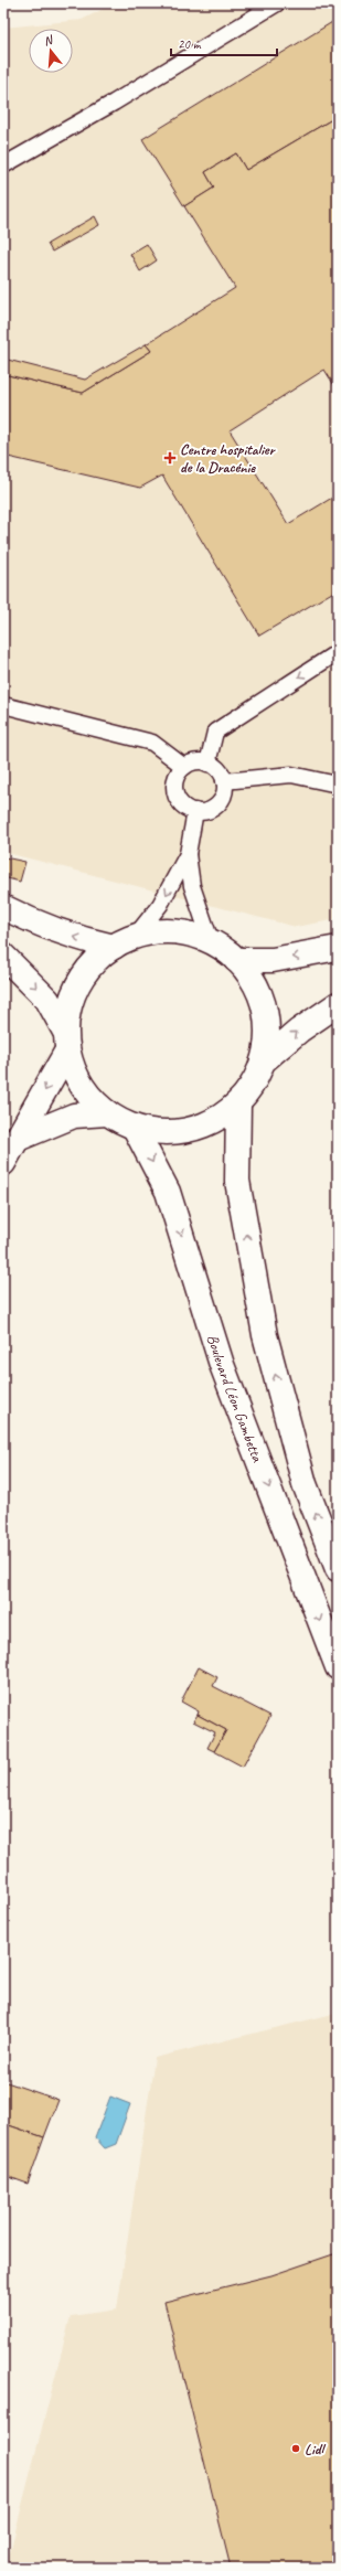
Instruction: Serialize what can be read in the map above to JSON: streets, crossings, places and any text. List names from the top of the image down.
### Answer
{
  "streets": {
    "main road": ["Boulevard Léon Gambetta"]
  },
  "places": {
    "health": ["Centre hospitalier de la Dracénie"],
    "other": ["Lidl"]
  },
  "scale_bar": "20 m",
  "north": "top"
}
